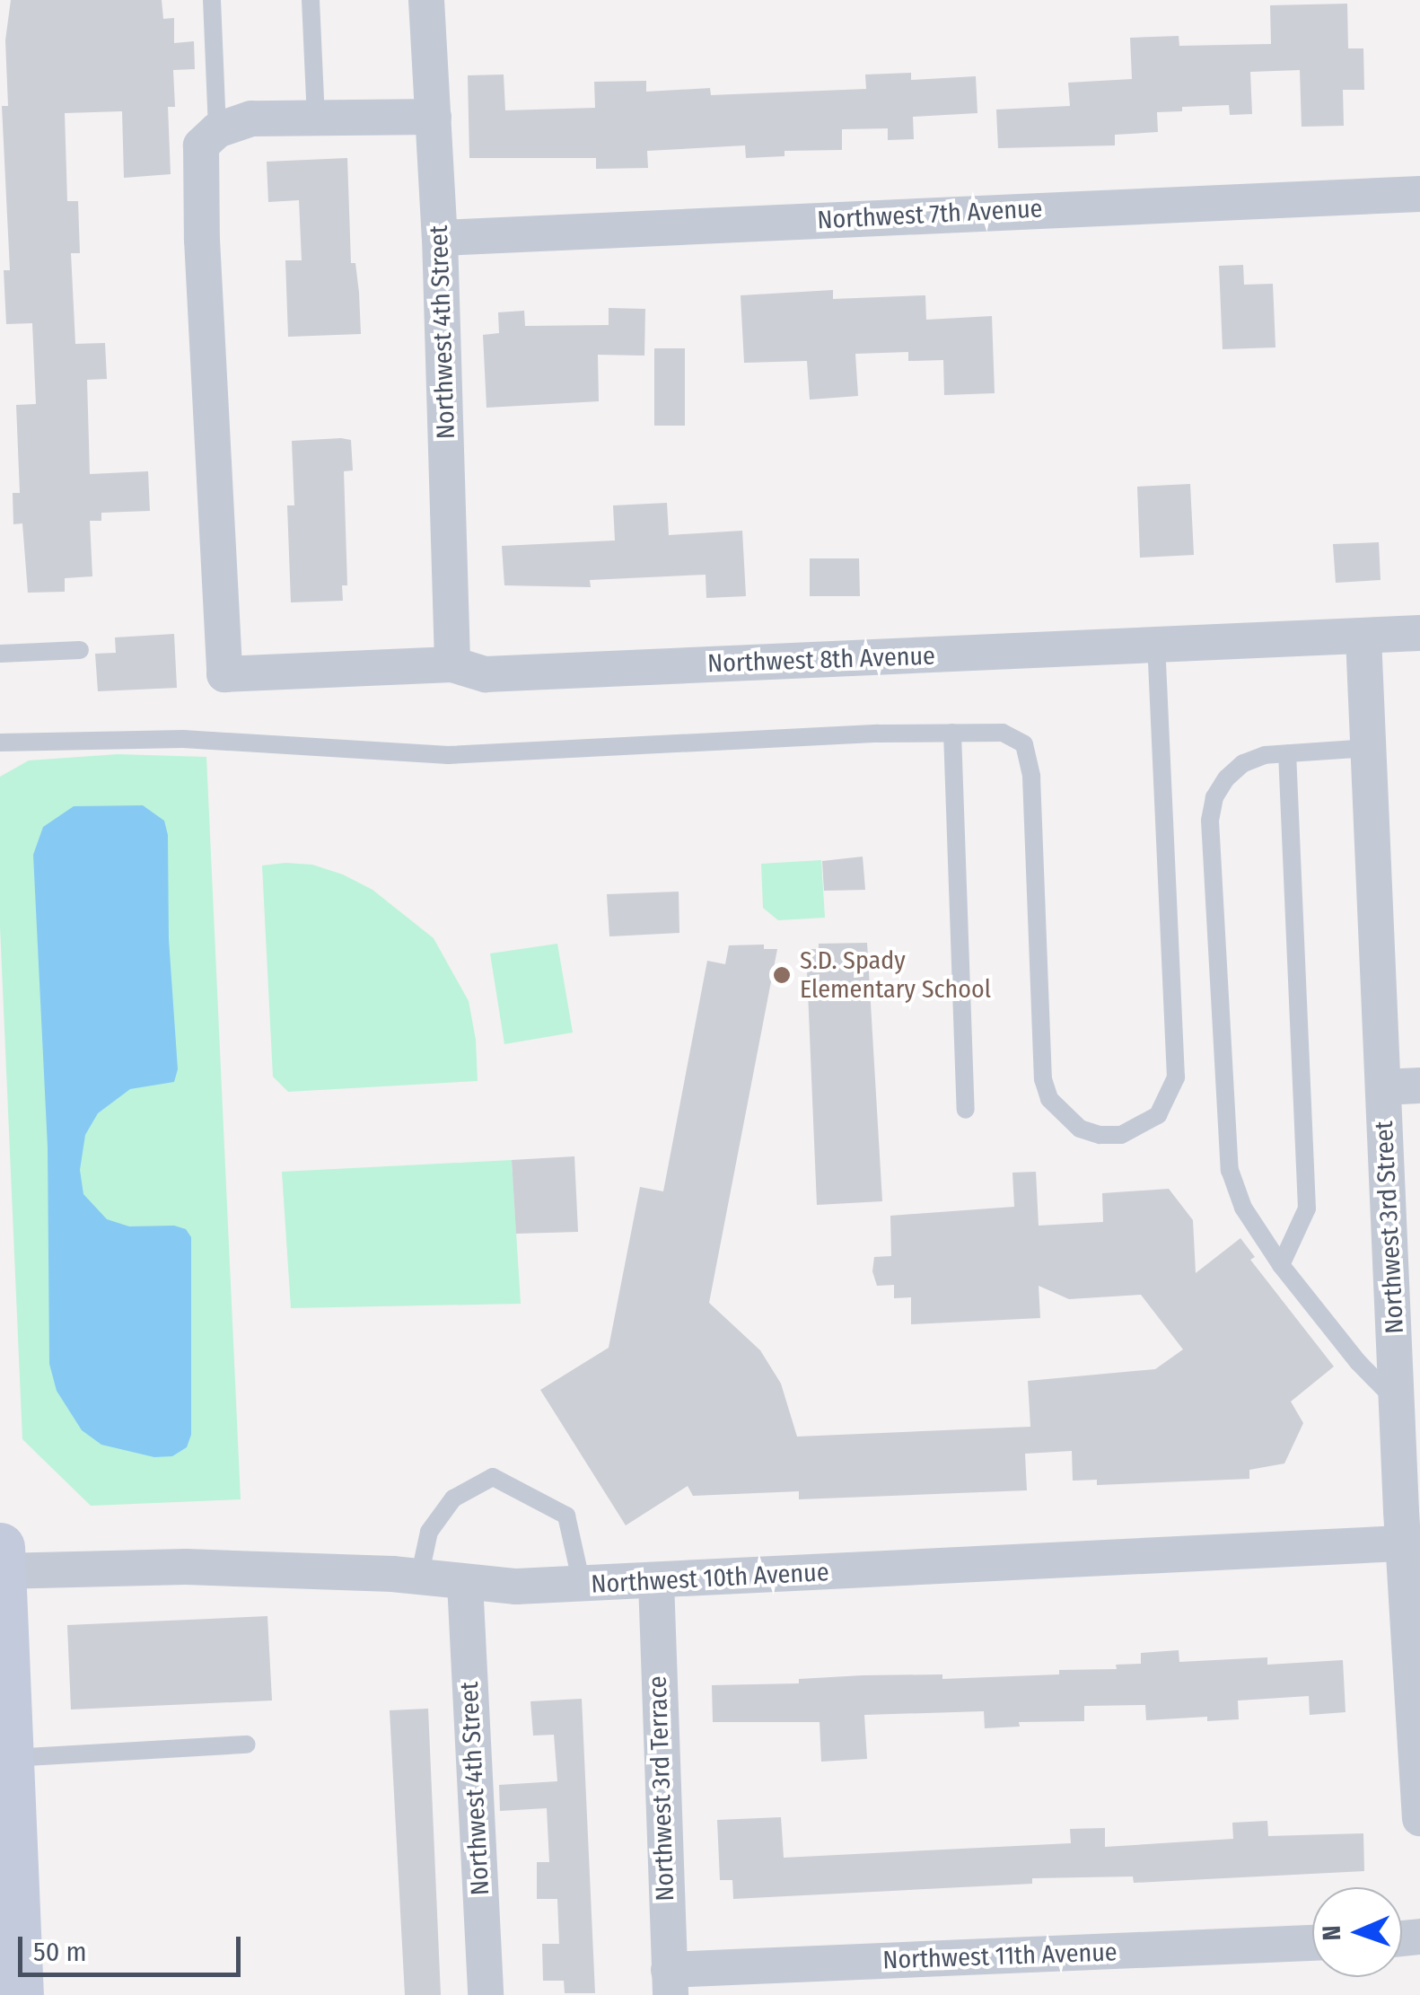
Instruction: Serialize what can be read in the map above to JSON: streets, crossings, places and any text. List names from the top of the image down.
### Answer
{
  "streets": {
    "street": [
      "Northwest 7th Avenue",
      "Northwest 4th Street",
      "Northwest 8th Avenue",
      "Northwest 3rd Street",
      "Northwest 10th Avenue",
      "Northwest 3rd Terrace",
      "Northwest 11th Avenue"
    ]
  },
  "crossings": [
    ["Northwest 7th Avenue", "Northwest 4th Street"],
    ["Northwest 4th Street", "Northwest 8th Avenue"],
    ["Northwest 4th Street", "Northwest 10th Avenue"],
    ["Northwest 8th Avenue", "Northwest 3rd Street"],
    ["Northwest 3rd Street", "Northwest 10th Avenue"],
    ["Northwest 10th Avenue", "Northwest 3rd Terrace"],
    ["Northwest 3rd Terrace", "Northwest 11th Avenue"]
  ],
  "places": ["S.D. Spady Elementary School"],
  "scale_bar": "50 m",
  "north": "left"
}
